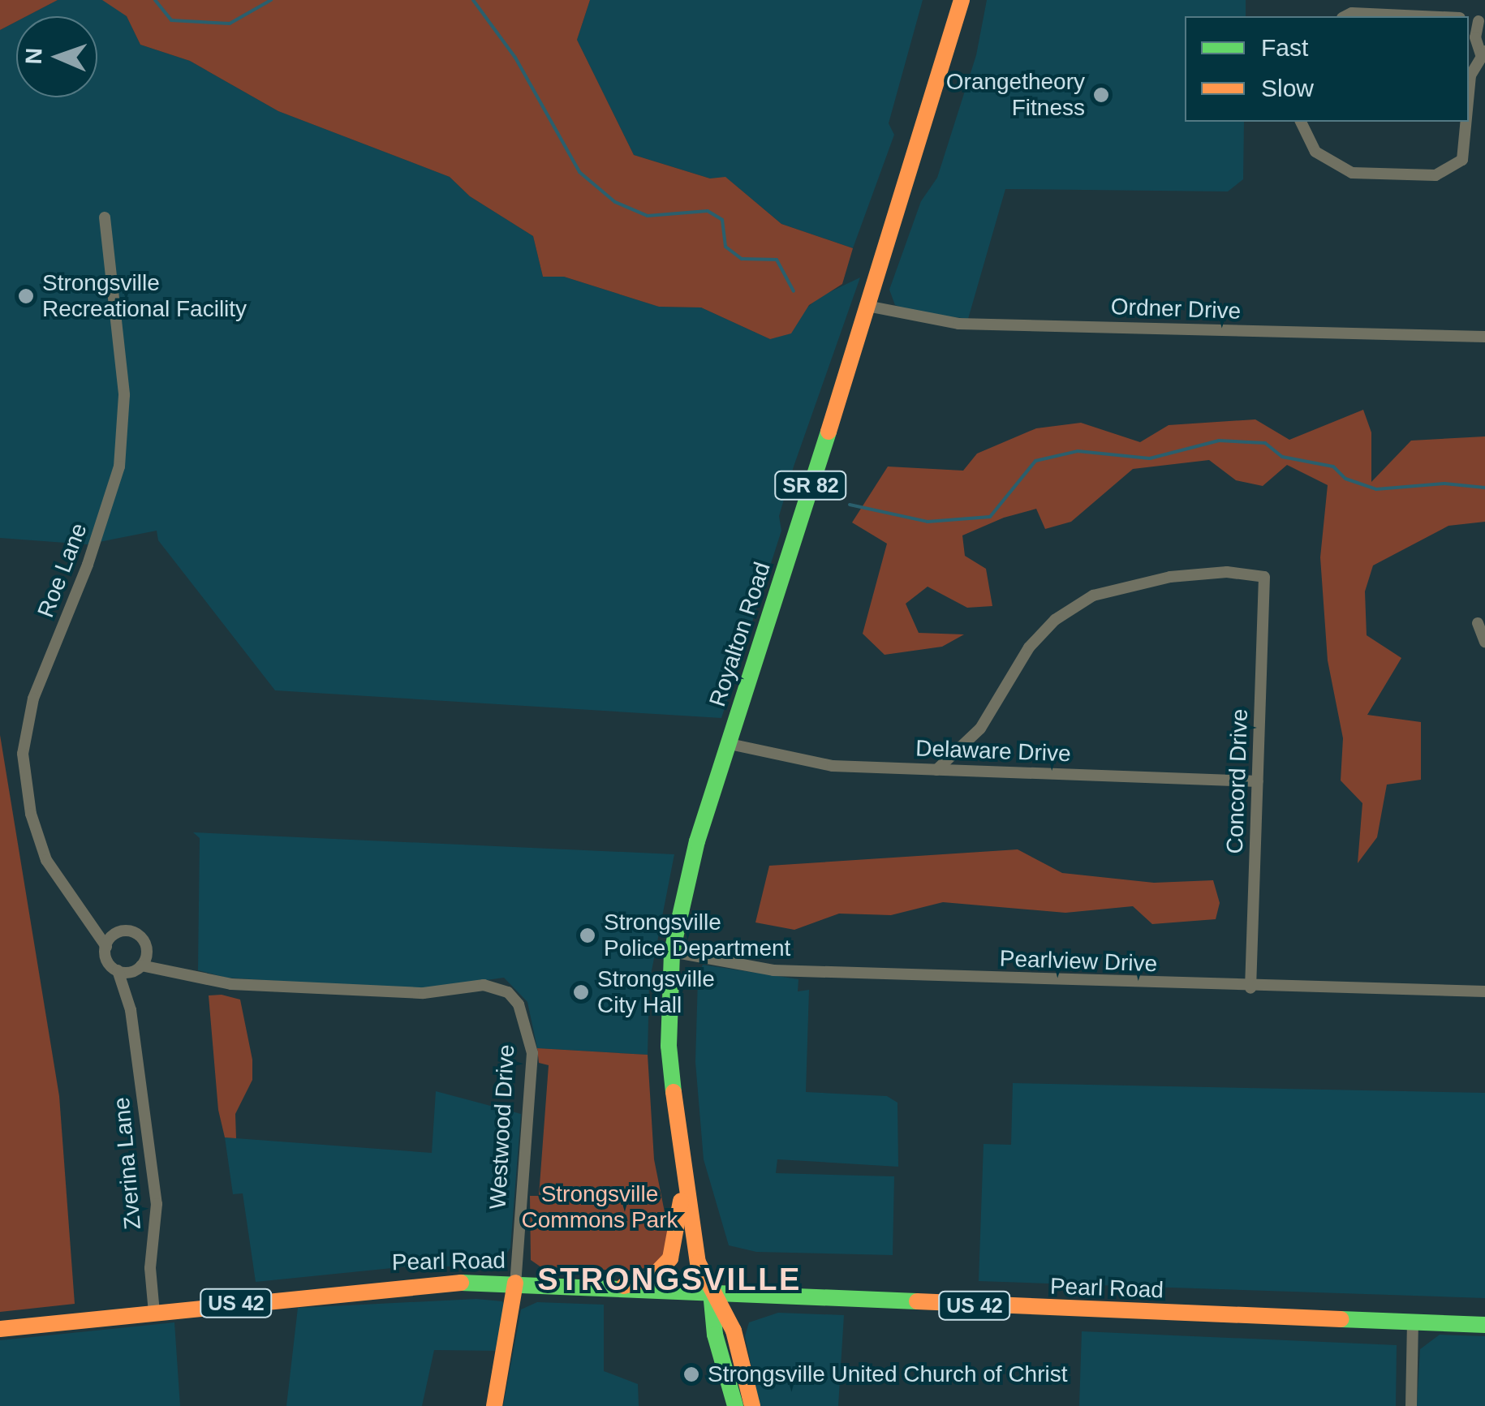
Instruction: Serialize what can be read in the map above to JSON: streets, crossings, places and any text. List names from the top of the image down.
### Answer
{
  "streets": {
    "main road": [
      "SR 82",
      "Royalton Road",
      "Westwood Drive",
      "Pearl Road",
      "US 42"
    ],
    "street": [
      "Ordner Drive",
      "Roe Lane",
      "Delaware Drive",
      "Concord Drive",
      "Pearlview Drive",
      "Zverina Lane"
    ]
  },
  "crossings": [
    ["Ordner Drive", "Royalton Road"],
    ["Roe Lane", "Westwood Drive"],
    ["Roe Lane", "Zverina Lane"],
    ["Royalton Road", "Delaware Drive"],
    ["Royalton Road", "Pearlview Drive"],
    ["Royalton Road", "Pearl Road"],
    ["Delaware Drive", "Concord Drive"],
    ["Concord Drive", "Pearlview Drive"],
    ["Westwood Drive", "Zverina Lane"],
    ["Westwood Drive", "Pearl Road"],
    ["Zverina Lane", "Pearl Road"]
  ],
  "districts": ["STRONGSVILLE"],
  "parks": ["Strongsville Commons Park"],
  "places": [
    "Orangetheory Fitness",
    "Strongsville Recreational Facility",
    "Strongsville Police Department",
    "Strongsville City Hall",
    "Strongsville United Church of Christ"
  ],
  "legend": ["Fast", "Slow"],
  "north": "left"
}
